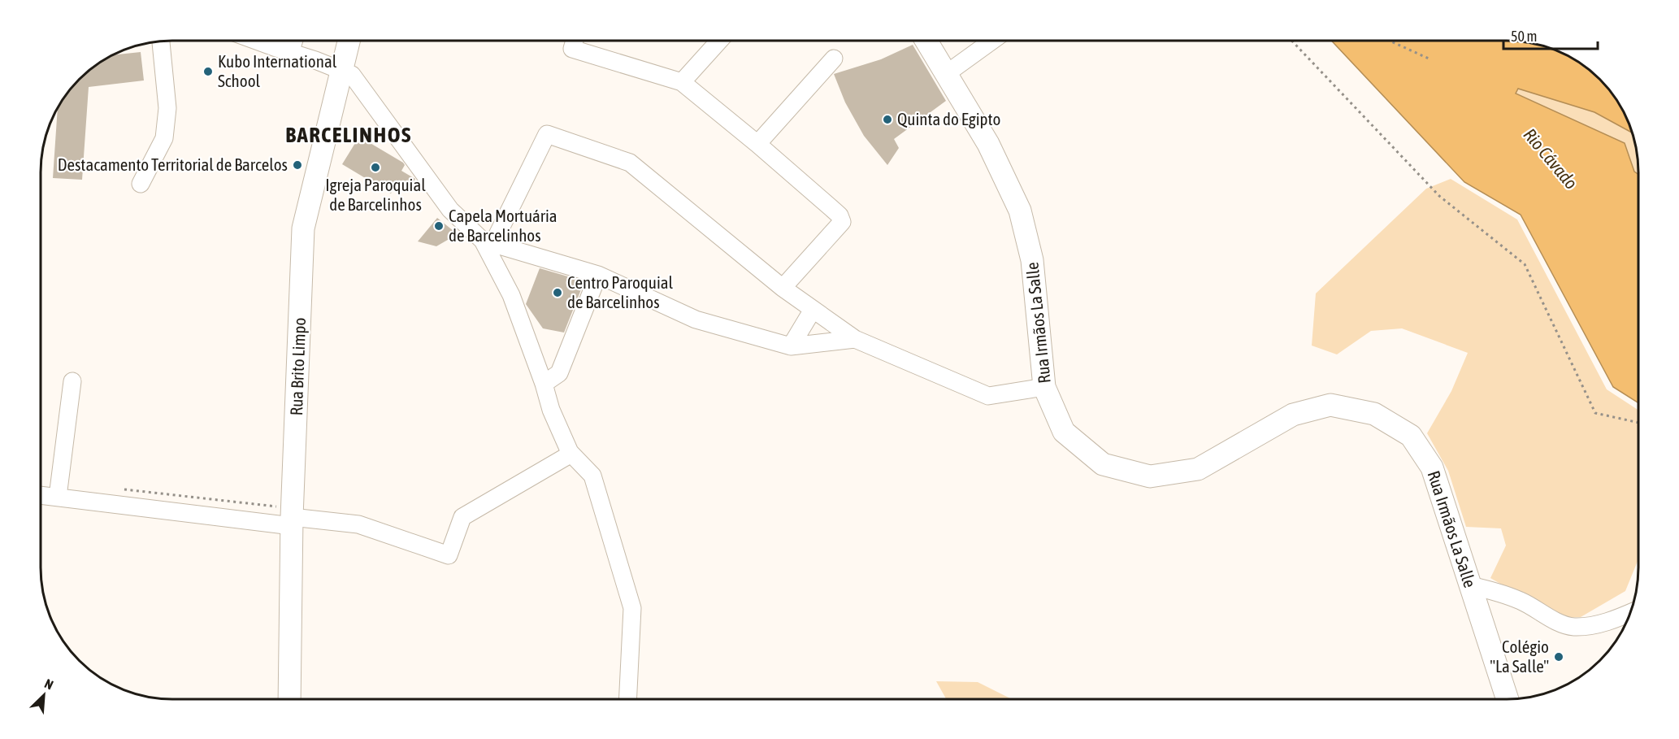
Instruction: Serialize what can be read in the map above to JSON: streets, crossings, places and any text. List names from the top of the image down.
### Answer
{
  "streets": {
    "main road": ["Rua Irmãos La Salle", "Rua Brito Limpo"]
  },
  "districts": ["BARCELINHOS"],
  "water": ["Rio Cávado"],
  "places": [
    "Kubo International School",
    "Quinta do Egipto",
    "Destacamento Territorial de Barcelos",
    "Igreja Paroquial de Barcelinhos",
    "Capela Mortuária de Barcelinhos",
    "Centro Paroquial de Barcelinhos",
    "Colégio \"La Salle\""
  ],
  "scale_bar": "50 m",
  "north": "top right"
}
